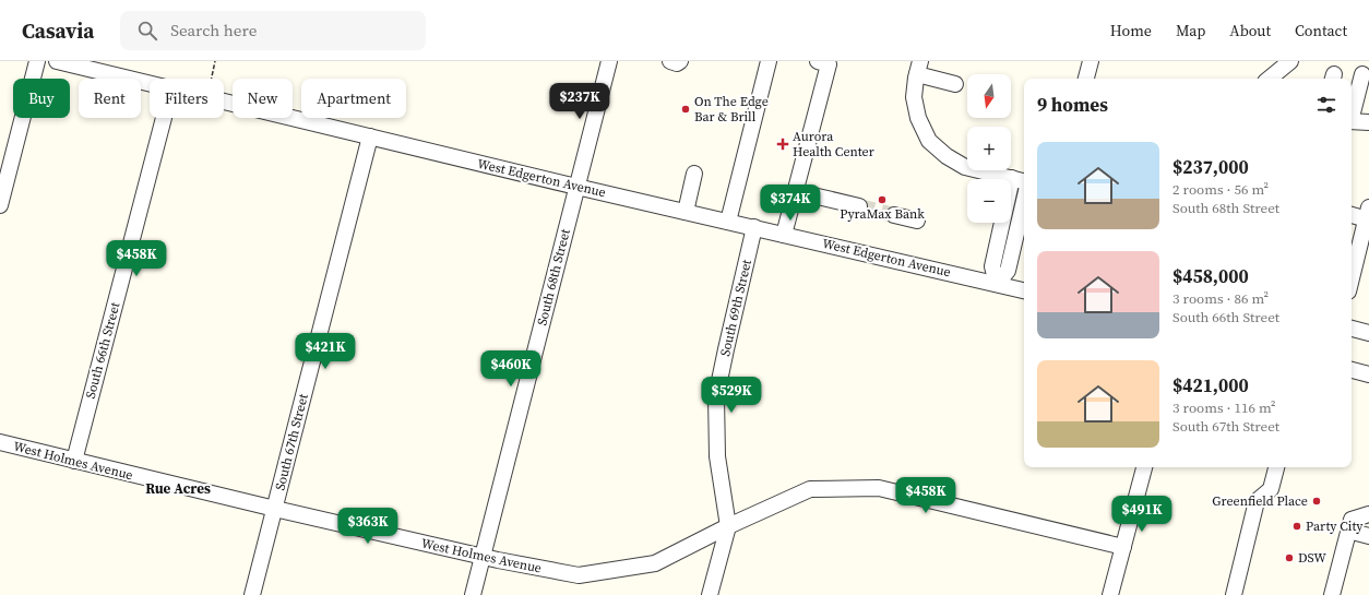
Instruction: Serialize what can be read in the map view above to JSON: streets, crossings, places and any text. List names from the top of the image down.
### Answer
{
  "streets": {
    "street": [
      "West Edgerton Avenue",
      "South 68th Street",
      "South 69th Street",
      "South 66th Street",
      "South 67th Street",
      "West Holmes Avenue"
    ]
  },
  "crossings": [
    ["West Edgerton Avenue", "South 68th Street"],
    ["West Edgerton Avenue", "South 69th Street"],
    ["West Edgerton Avenue", "South 67th Street"],
    ["South 68th Street", "West Holmes Avenue"],
    ["South 69th Street", "West Holmes Avenue"],
    ["South 66th Street", "West Holmes Avenue"],
    ["South 67th Street", "West Holmes Avenue"]
  ],
  "districts": ["Rue Acres"],
  "places": {
    "other": [
      "On The Edge Bar & Brill",
      "PyraMax Bank",
      "Greenfield Place",
      "Party City",
      "DSW"
    ],
    "health": ["Aurora Health Center"]
  },
  "north": "bottom",
  "page": {
    "header": "Casavia",
    "search": "Search here",
    "nav": [
      "Home",
      "Map",
      "About",
      "Contact"
    ],
    "map_buttons": ["+", "−"],
    "chip": [
      "Buy",
      "Rent",
      "Filters",
      "New",
      "Apartment"
    ],
    "heading": "9 homes",
    "price": [
      "$237K",
      "$374K",
      "$458K",
      "$421K",
      "$460K",
      "$529K",
      "$458K",
      "$491K",
      "$363K"
    ],
    "list": [
      {
        "name": "$237,000",
        "note": "2 rooms · 56 m² · South 68th Street"
      },
      {
        "name": "$458,000",
        "note": "3 rooms · 86 m² · South 66th Street"
      },
      {
        "name": "$421,000",
        "note": "3 rooms · 116 m² · South 67th Street"
      }
    ]
  }
}
